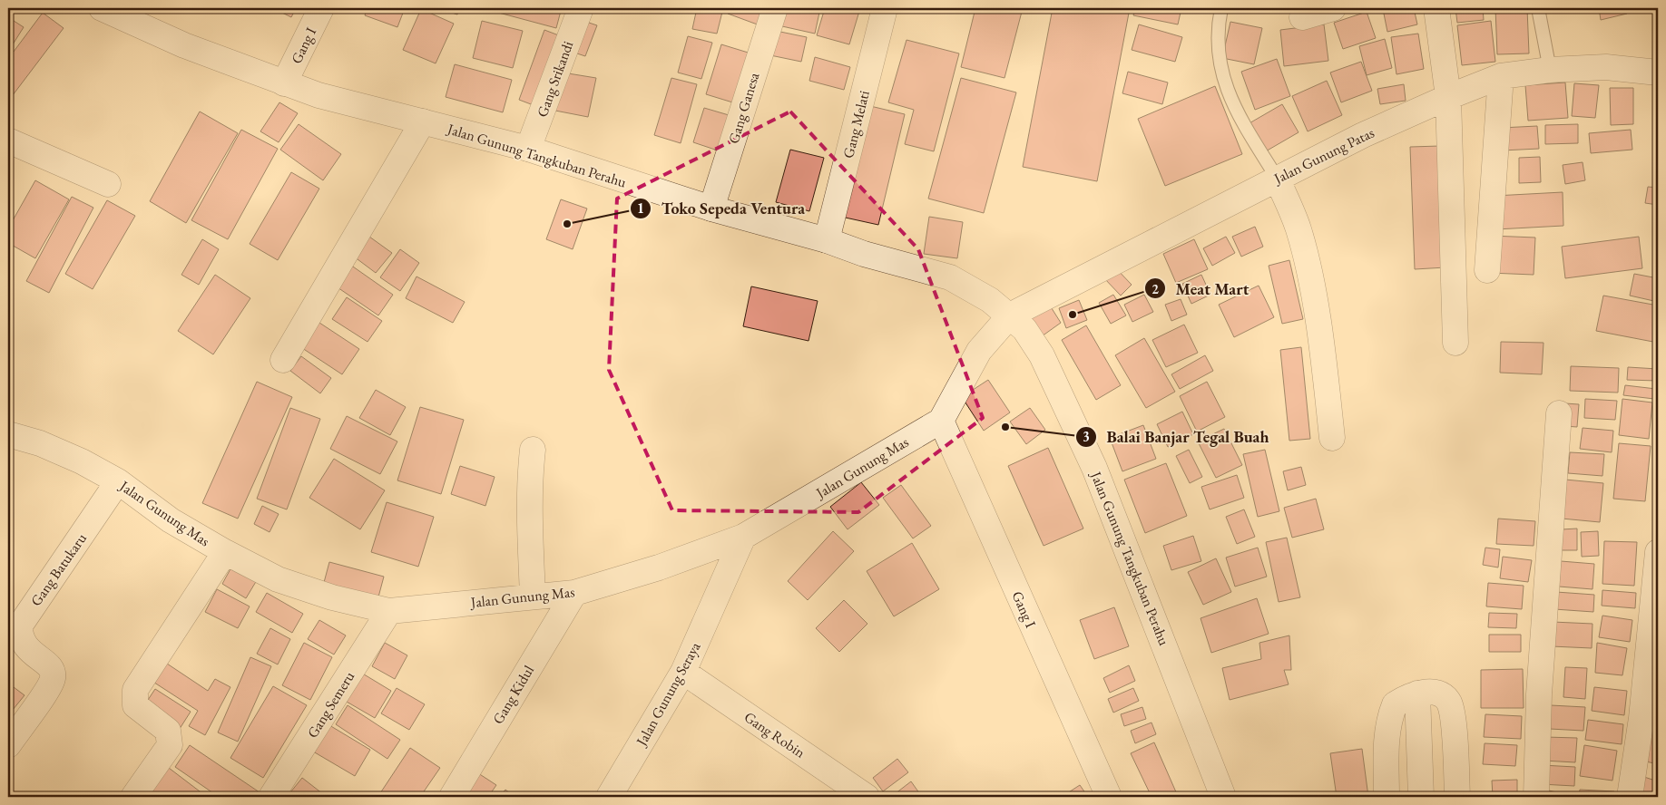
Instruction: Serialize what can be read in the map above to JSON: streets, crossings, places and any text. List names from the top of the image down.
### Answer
{
  "streets": {
    "street": [
      "Gang I",
      "Gang Srikandi",
      "Gang Ganesa",
      "Gang Melati",
      "Jalan Gunung Tangkuban Perahu",
      "Jalan Gunung Patas",
      "Jalan Gunung Mas",
      "Gang Batukaru",
      "Jalan Gunung Seraya",
      "Gang Kidul",
      "Gang Semeru",
      "Gang Robin"
    ]
  },
  "crossings": [
    ["Gang I", "Jalan Gunung Tangkuban Perahu"],
    ["Gang I", "Jalan Gunung Mas"],
    ["Gang Srikandi", "Jalan Gunung Tangkuban Perahu"],
    ["Gang Ganesa", "Jalan Gunung Tangkuban Perahu"],
    ["Gang Melati", "Jalan Gunung Tangkuban Perahu"],
    ["Jalan Gunung Tangkuban Perahu", "Jalan Gunung Patas"],
    ["Jalan Gunung Mas", "Gang Batukaru"],
    ["Jalan Gunung Mas", "Jalan Gunung Seraya"],
    ["Jalan Gunung Mas", "Gang Kidul"],
    ["Jalan Gunung Mas", "Gang Semeru"],
    ["Jalan Gunung Seraya", "Gang Robin"]
  ],
  "places": ["Toko Sepeda Ventura", "Meat Mart", "Balai Banjar Tegal Buah"]
}
